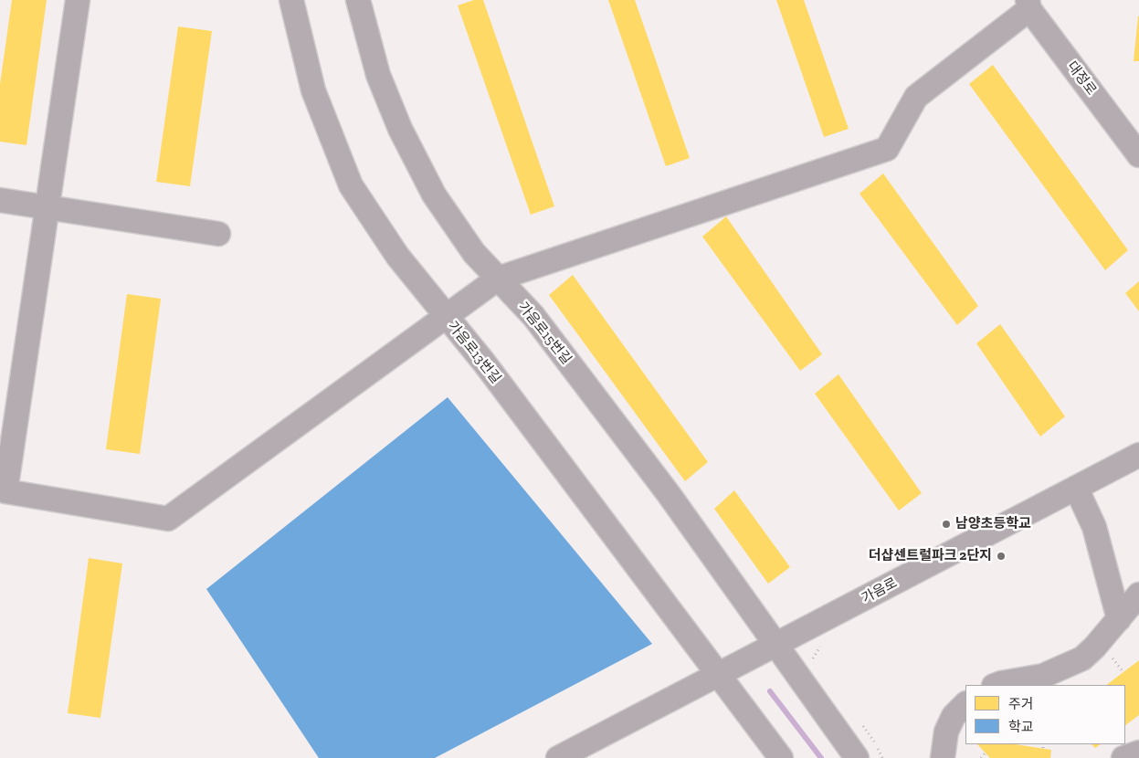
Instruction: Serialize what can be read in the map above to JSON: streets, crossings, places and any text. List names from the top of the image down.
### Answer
{
  "streets": {
    "street": [
      "대정로",
      "가음로15번길",
      "가음로13번길",
      "가음로"
    ]
  },
  "crossings": [
    ["가음로15번길", "가음로"],
    ["가음로13번길", "가음로"]
  ],
  "places": ["남양초등학교", "더샵센트럴파크 2단지"],
  "legend": ["주거", "학교"]
}
